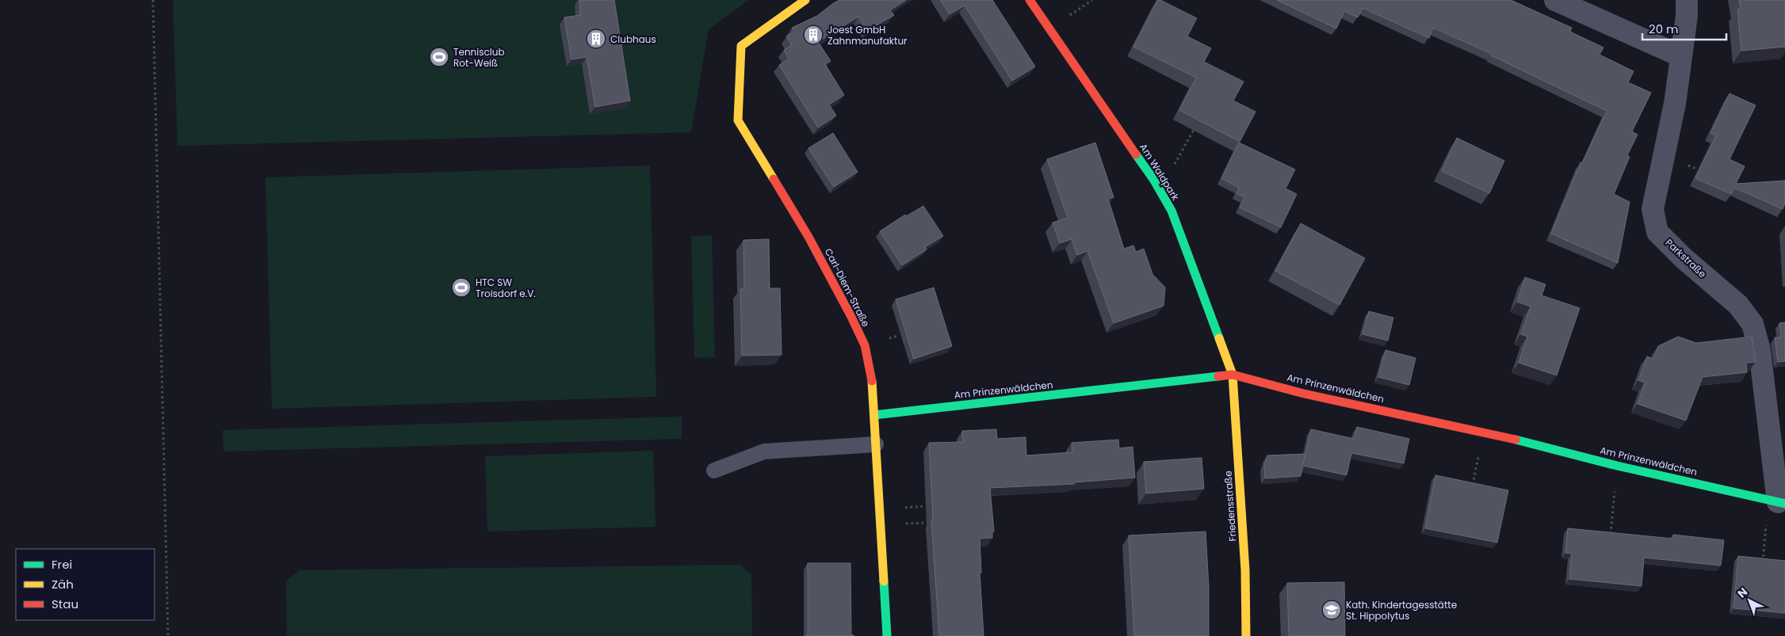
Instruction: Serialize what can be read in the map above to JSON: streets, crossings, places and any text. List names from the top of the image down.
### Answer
{
  "streets": {
    "street": [
      "Am Waldpark",
      "Parkstraße",
      "Carl-Diem-Straße",
      "Am Prinzenwäldchen",
      "Friedensstraße"
    ]
  },
  "crossings": [
    ["Am Waldpark", "Am Prinzenwäldchen"],
    ["Am Waldpark", "Friedensstraße"],
    ["Parkstraße", "Am Prinzenwäldchen"],
    ["Carl-Diem-Straße", "Am Prinzenwäldchen"],
    ["Am Prinzenwäldchen", "Friedensstraße"]
  ],
  "places": {
    "building": ["Joest GmbH Zahnmanufaktur", "Clubhaus"],
    "sports": ["Tennisclub Rot-Weiß", "HTC SW Troisdorf e.V."],
    "school or university": ["Kath. Kindertagesstätte St. Hippolytus"]
  },
  "legend": ["Frei", "Zäh", "Stau"],
  "scale_bar": "20 m",
  "north": "top left"
}
